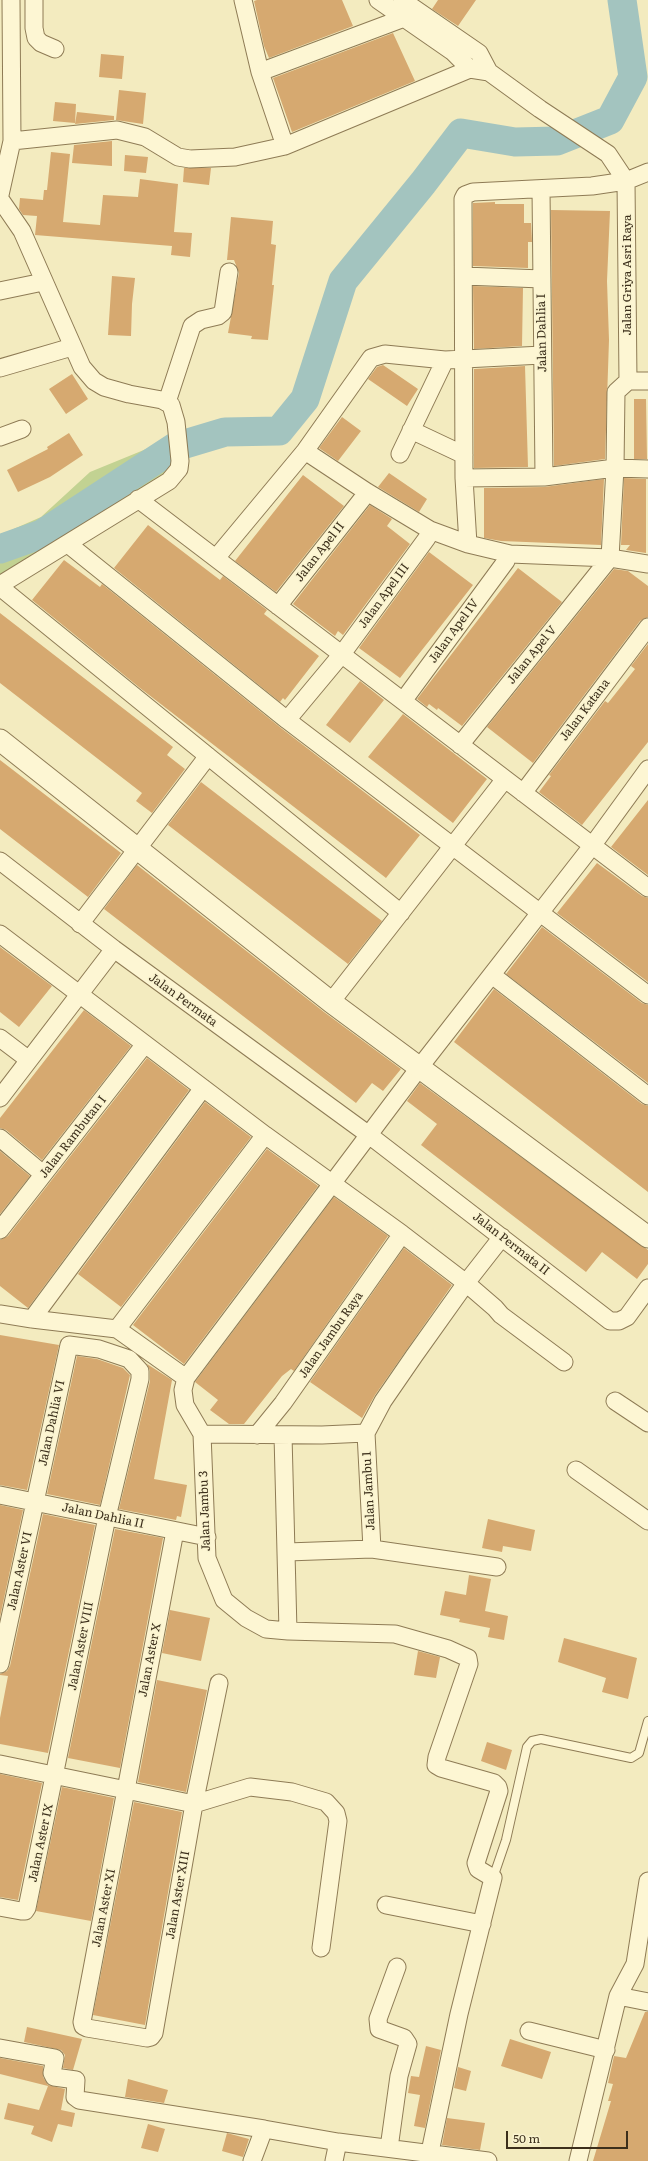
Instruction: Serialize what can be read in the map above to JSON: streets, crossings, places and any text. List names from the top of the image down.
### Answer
{
  "streets": {
    "street": [
      "Jalan Griya Asri Raya",
      "Jalan Dahlia I",
      "Jalan Apel II",
      "Jalan Apel III",
      "Jalan Apel IV",
      "Jalan Apel V",
      "Jalan Katana",
      "Jalan Permata",
      "Jalan Rambutan I",
      "Jalan Permata II",
      "Jalan Jambu Raya",
      "Jalan Dahlia VI",
      "Jalan Jambu 1",
      "Jalan Jambu 3",
      "Jalan Dahlia II",
      "Jalan Aster VI",
      "Jalan Aster VIII",
      "Jalan Aster X",
      "Jalan Aster IX",
      "Jalan Aster XIII",
      "Jalan Aster XI"
    ]
  },
  "crossings": [
    ["Jalan Permata", "Jalan Permata II"],
    ["Jalan Dahlia VI", "Jalan Dahlia II"],
    ["Jalan Dahlia VI", "Jalan Aster VI"],
    ["Jalan Dahlia VI", "Jalan Aster VIII"],
    ["Jalan Jambu 3", "Jalan Dahlia II"],
    ["Jalan Dahlia II", "Jalan Aster VI"],
    ["Jalan Dahlia II", "Jalan Aster VIII"],
    ["Jalan Dahlia II", "Jalan Aster X"],
    ["Jalan Aster VIII", "Jalan Aster IX"],
    ["Jalan Aster X", "Jalan Aster XI"],
    ["Jalan Aster XIII", "Jalan Aster XI"]
  ],
  "scale_bar": "50 m"
}
